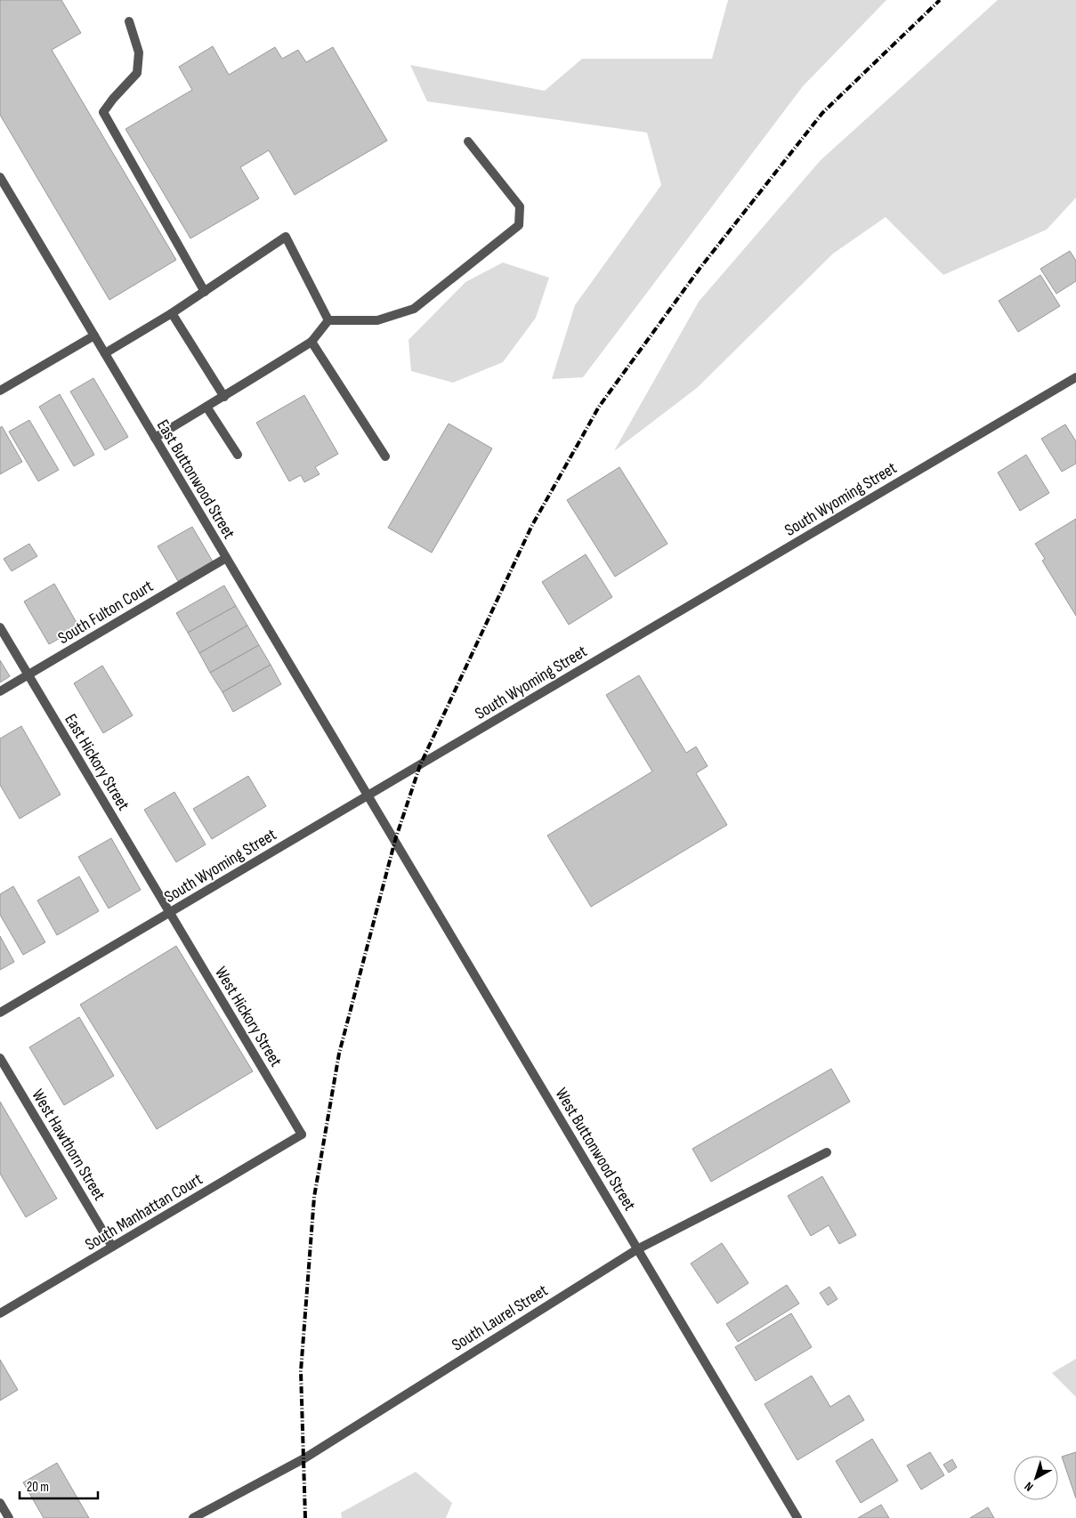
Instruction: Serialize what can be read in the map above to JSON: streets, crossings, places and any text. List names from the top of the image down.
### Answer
{
  "streets": {
    "street": [
      "East Buttonwood Street",
      "South Wyoming Street",
      "South Fulton Court",
      "East Hickory Street",
      "West Hickory Street",
      "West Hawthorn Street",
      "West Buttonwood Street",
      "South Manhattan Court",
      "South Laurel Street"
    ]
  },
  "crossings": [
    ["East Buttonwood Street", "South Wyoming Street"],
    ["East Buttonwood Street", "South Fulton Court"],
    ["East Buttonwood Street", "West Buttonwood Street"],
    ["South Wyoming Street", "East Hickory Street"],
    ["South Wyoming Street", "West Hickory Street"],
    ["South Wyoming Street", "West Buttonwood Street"],
    ["South Fulton Court", "East Hickory Street"],
    ["East Hickory Street", "West Hickory Street"],
    ["West Hickory Street", "South Manhattan Court"],
    ["West Hawthorn Street", "South Manhattan Court"],
    ["West Buttonwood Street", "South Laurel Street"]
  ],
  "scale_bar": "20 m",
  "north": "bottom left"
}
